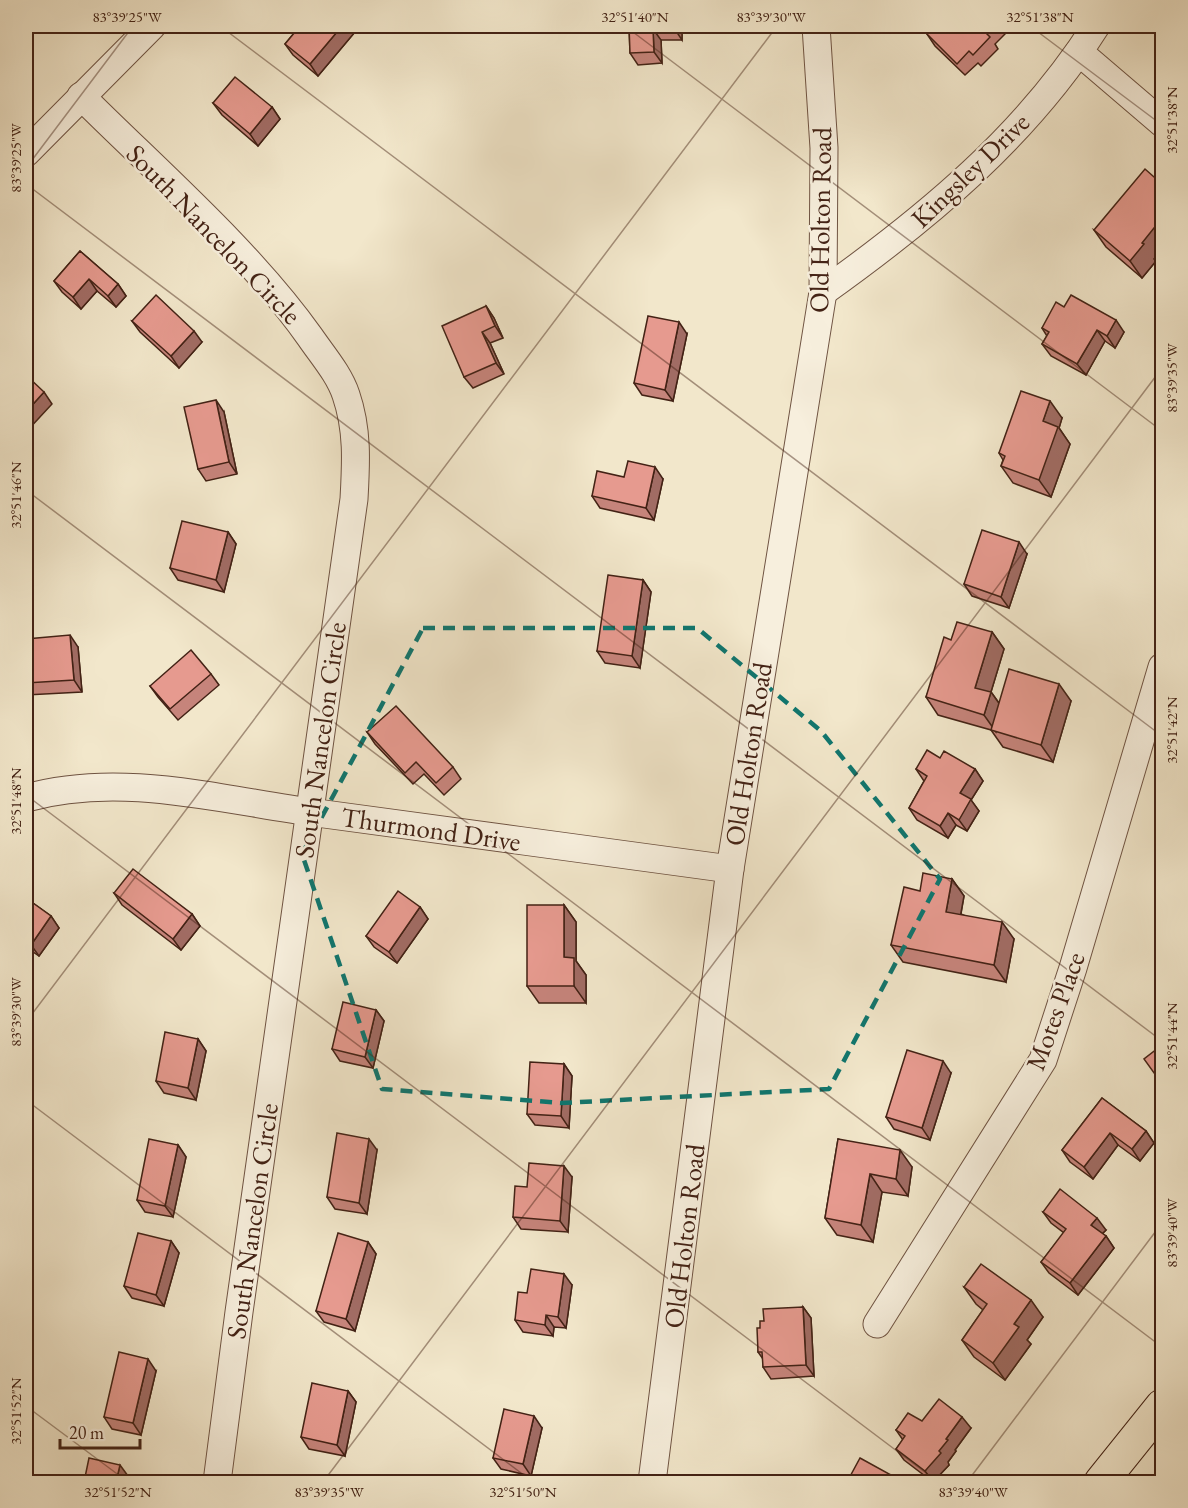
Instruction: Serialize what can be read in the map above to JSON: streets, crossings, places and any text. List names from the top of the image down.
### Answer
{
  "streets": {
    "street": [
      "Kingsley Drive",
      "Old Holton Road",
      "South Nancelon Circle",
      "Thurmond Drive",
      "Motes Place"
    ]
  },
  "crossings": [
    ["Kingsley Drive", "Old Holton Road"],
    ["Old Holton Road", "Thurmond Drive"],
    ["South Nancelon Circle", "Thurmond Drive"]
  ],
  "scale_bar": "20 m",
  "coordinates": [
    "83°39'25\"W",
    "32°51'40\"N",
    "83°39'30\"W",
    "32°51'38\"N",
    "83°39'35\"W",
    "32°51'46\"N",
    "32°51'42\"N",
    "32°51'48\"N",
    "32°51'44\"N",
    "83°39'40\"W",
    "32°51'52\"N",
    "32°51'50\"N"
  ]
}
